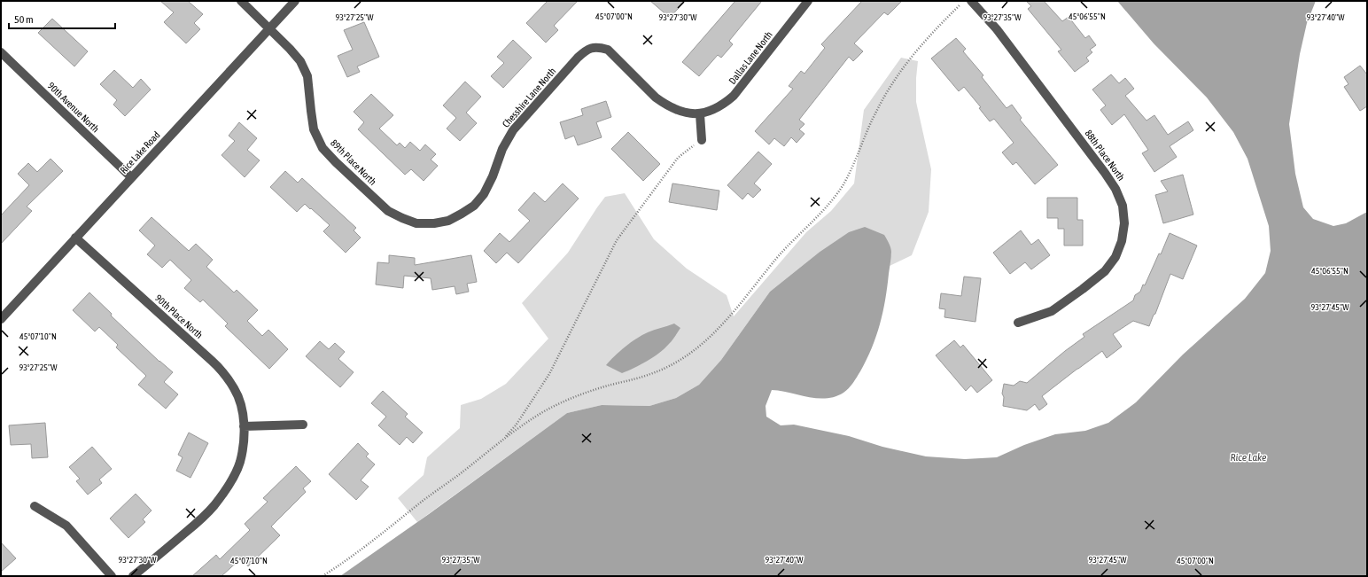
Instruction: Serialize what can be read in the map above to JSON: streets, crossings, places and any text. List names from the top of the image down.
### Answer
{
  "streets": {
    "street": [
      "Dallas Lane North",
      "Chesshire Lane North",
      "90th Avenue North",
      "Rice Lake Road",
      "88th Place North",
      "89th Place North",
      "90th Place North"
    ]
  },
  "crossings": [
    ["Dallas Lane North", "Chesshire Lane North"],
    ["Chesshire Lane North", "89th Place North"],
    ["90th Avenue North", "Rice Lake Road"],
    ["Rice Lake Road", "89th Place North"],
    ["Rice Lake Road", "90th Place North"]
  ],
  "water": ["Rice Lake"],
  "scale_bar": "50 m",
  "coordinates": [
    "45°07'00\"N",
    "45°06'55\"N",
    "93°27'25\"W",
    "93°27'30\"W",
    "93°27'35\"W",
    "93°27'40\"W",
    "93°27'45\"W",
    "45°07'10\"N"
  ]
}
